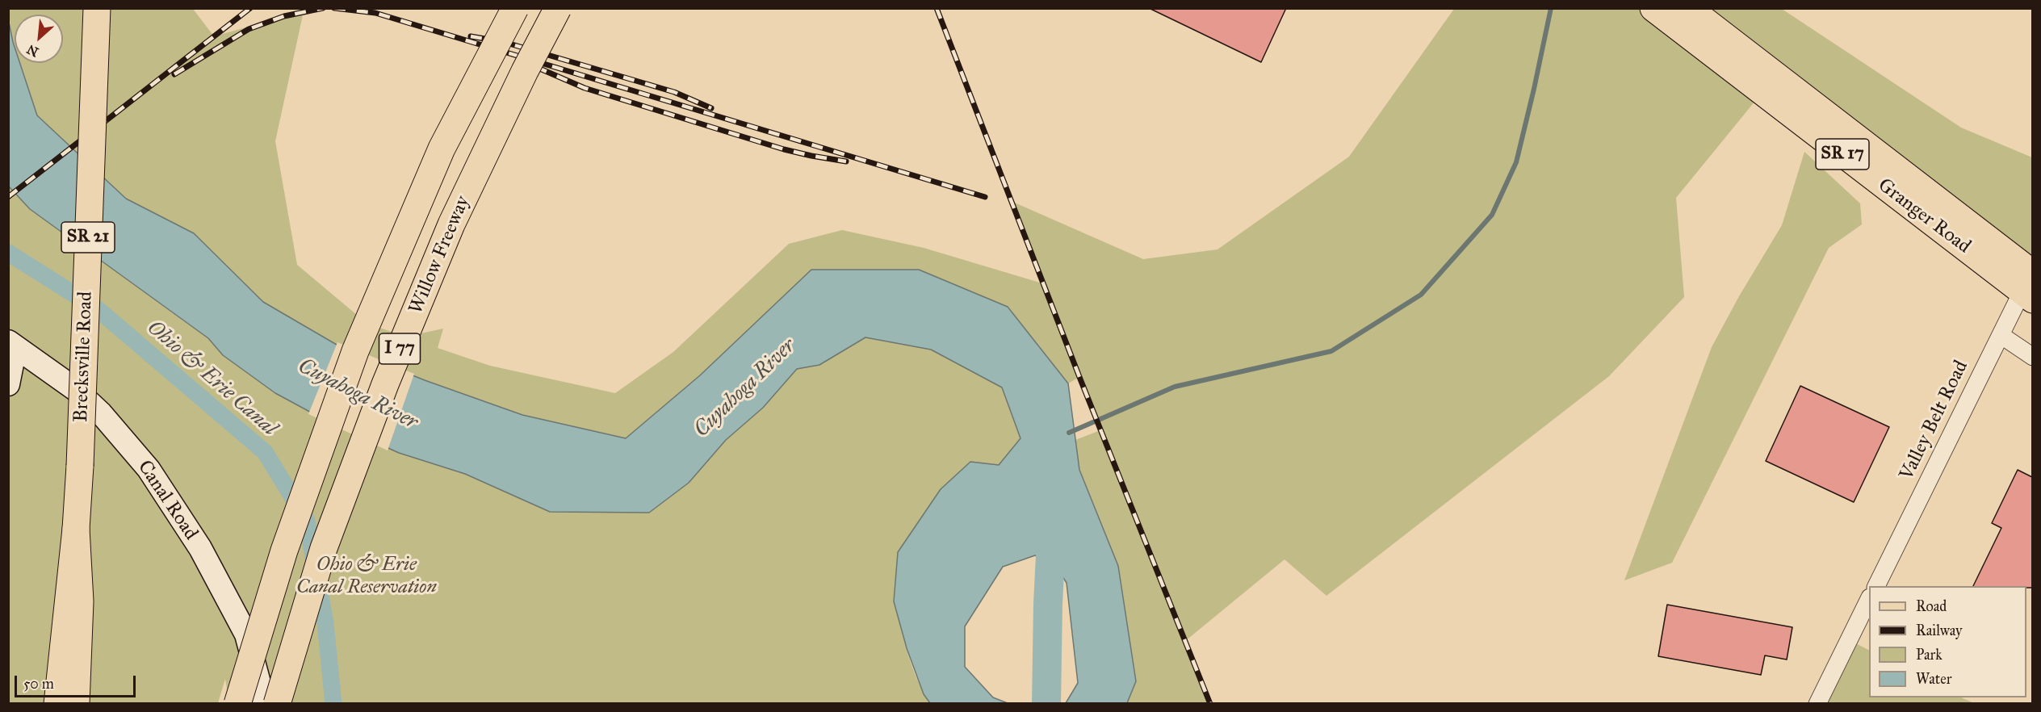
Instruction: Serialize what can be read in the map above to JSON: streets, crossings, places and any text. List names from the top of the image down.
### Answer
{
  "streets": {
    "main road": [
      "SR 17",
      "Granger Road",
      "SR 21",
      "Willow Freeway",
      "I 77",
      "Brecksville Road"
    ],
    "street": ["Valley Belt Road", "Canal Road"]
  },
  "crossings": [
    ["Granger Road", "Valley Belt Road"]
  ],
  "water": ["Ohio & Erie Canal", "Cuyahoga River"],
  "parks": ["Ohio & Erie Canal Reservation"],
  "legend": [
    "Road",
    "Railway",
    "Park",
    "Water"
  ],
  "scale_bar": "50 m",
  "north": "bottom left"
}
